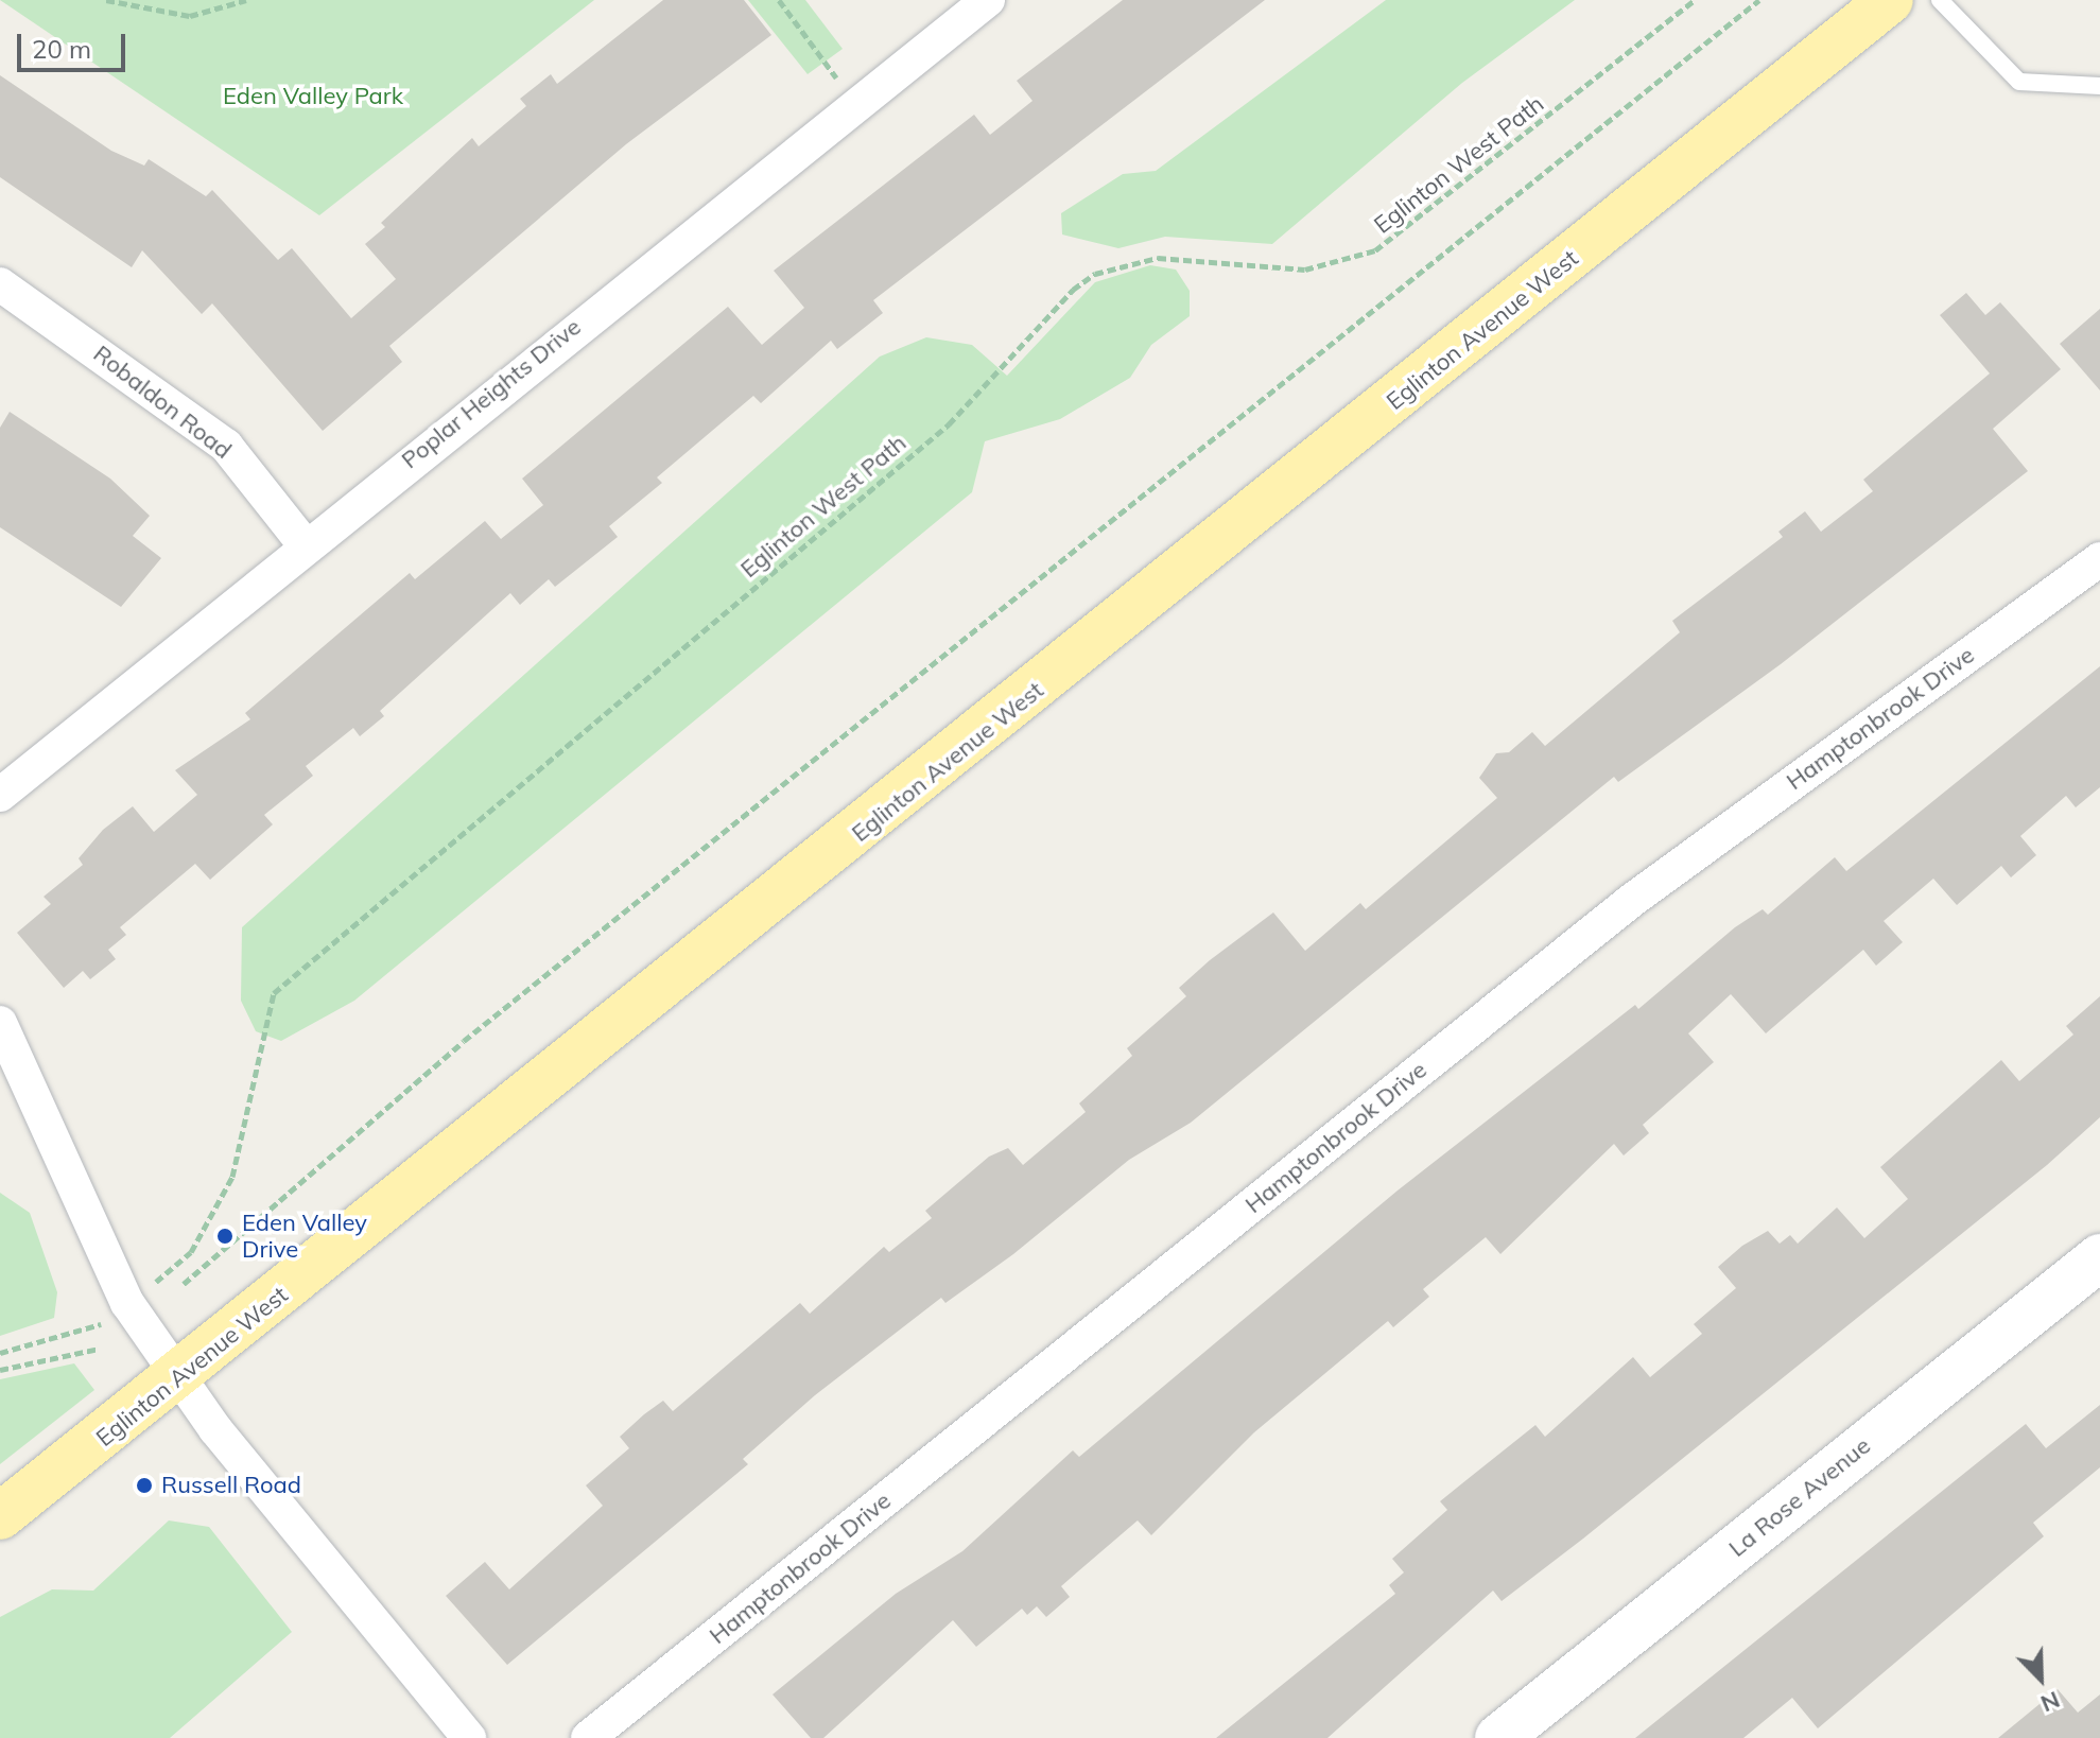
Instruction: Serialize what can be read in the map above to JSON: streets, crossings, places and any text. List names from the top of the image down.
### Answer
{
  "streets": {
    "main road": ["Eglinton Avenue West"],
    "street": [
      "Poplar Heights Drive",
      "Robaldon Road",
      "Hamptonbrook Drive",
      "La Rose Avenue"
    ],
    "path": ["Eglinton West Path"]
  },
  "crossings": [
    ["Poplar Heights Drive", "Robaldon Road"]
  ],
  "parks": ["Eden Valley Park"],
  "places": ["Eden Valley Drive", "Russell Road"],
  "scale_bar": "20 m",
  "north": "bottom right"
}
